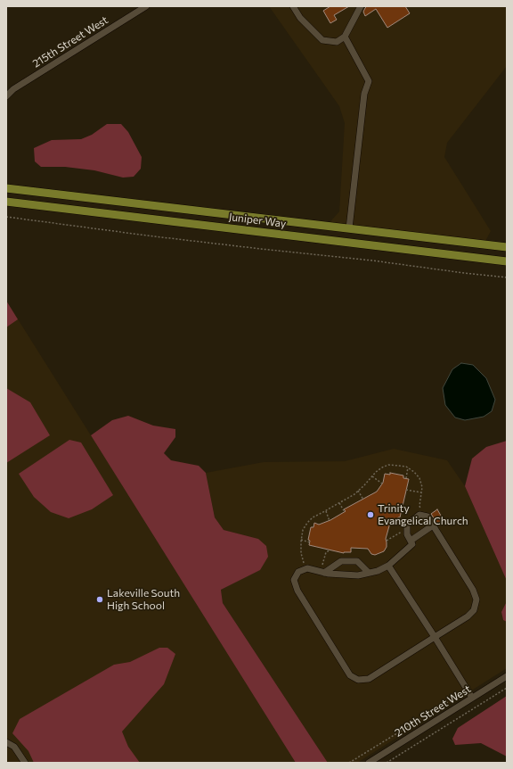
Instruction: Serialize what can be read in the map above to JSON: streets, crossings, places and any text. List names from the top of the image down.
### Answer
{
  "streets": {
    "main road": ["Juniper Way"],
    "street": ["215th Street West", "210th Street West"]
  },
  "places": ["Trinity Evangelical Church", "Lakeville South High School"]
}
